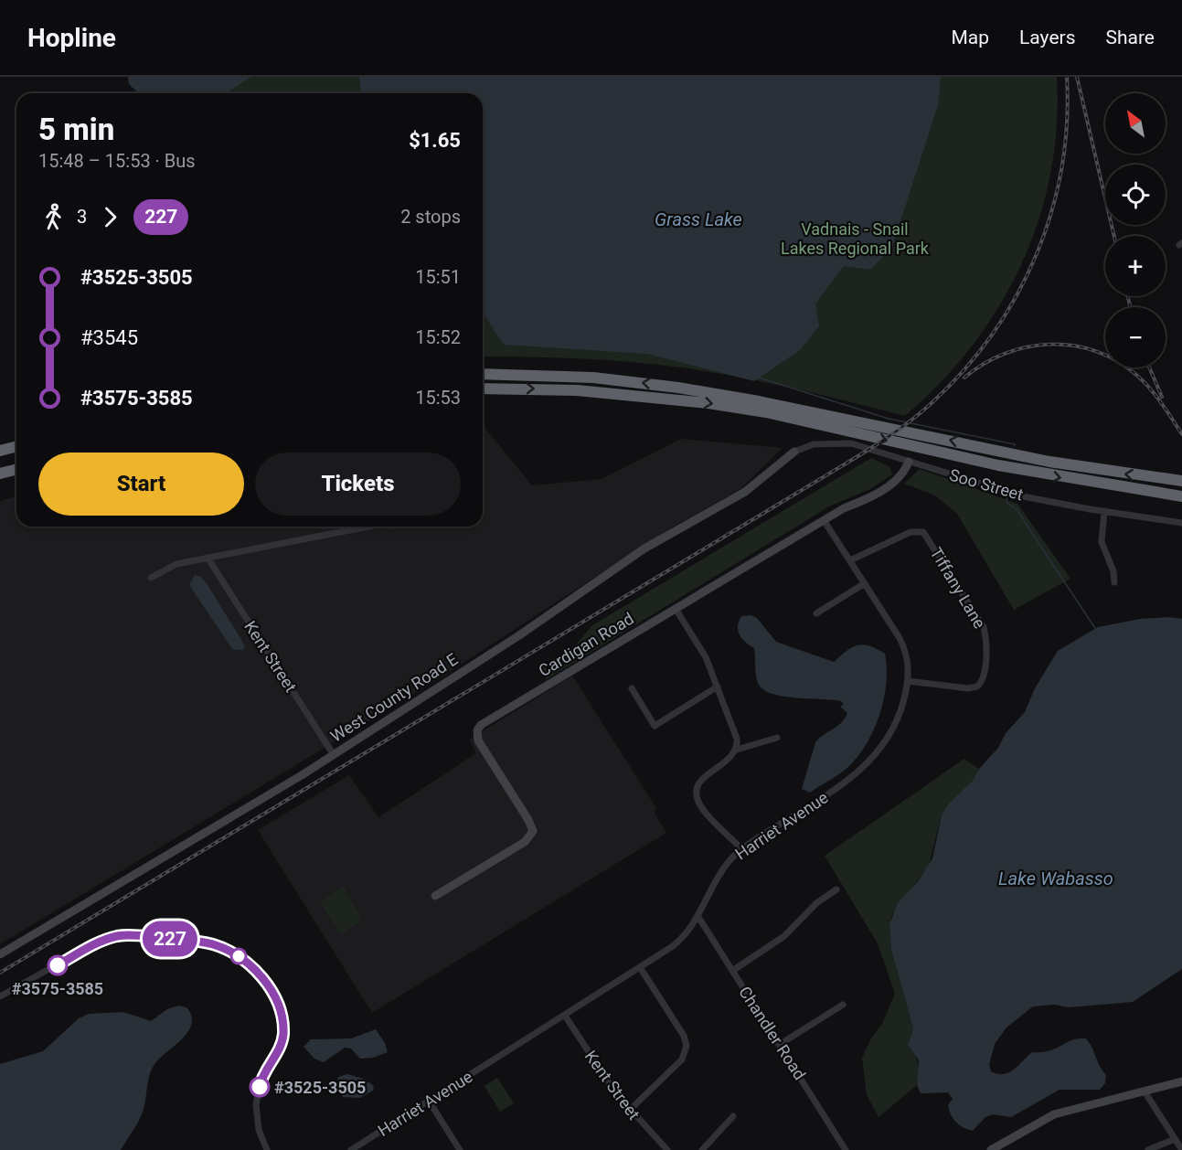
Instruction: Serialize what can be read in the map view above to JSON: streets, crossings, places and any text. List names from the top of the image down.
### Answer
{
  "streets": {
    "street": [
      "Soo Street",
      "Tiffany Lane",
      "Cardigan Road",
      "Kent Street",
      "West County Road E",
      "Harriet Avenue",
      "Chandler Road"
    ]
  },
  "crossings": [
    ["Soo Street", "Cardigan Road"],
    ["Soo Street", "West County Road E"],
    ["Tiffany Lane", "Harriet Avenue"],
    ["Cardigan Road", "Harriet Avenue"],
    ["Kent Street", "West County Road E"],
    ["Kent Street", "Harriet Avenue"],
    ["Harriet Avenue", "Chandler Road"]
  ],
  "water": ["Grass Lake", "Lake Wabasso"],
  "parks": ["Vadnais - Snail Lakes Regional Park"],
  "places": ["#3575-3585", "#3525-3505"],
  "lines": ["bus line 227"],
  "north": "top left",
  "page": {
    "header": "Hopline",
    "nav": ["Map", "Layers", "Share"],
    "on_map": "227",
    "map_buttons": ["+", "−"],
    "heading": ["5 min", "15:48 – 15:53 · Bus", "$1.65"],
    "legs": ["3", "227", "2 stops"],
    "list": [
      {
        "name": "#3525-3505",
        "value": "15:51"
      },
      {
        "name": "#3545",
        "value": "15:52"
      },
      {
        "name": "#3575-3585",
        "value": "15:53"
      }
    ],
    "buttons": ["Start", "Tickets"]
  }
}
